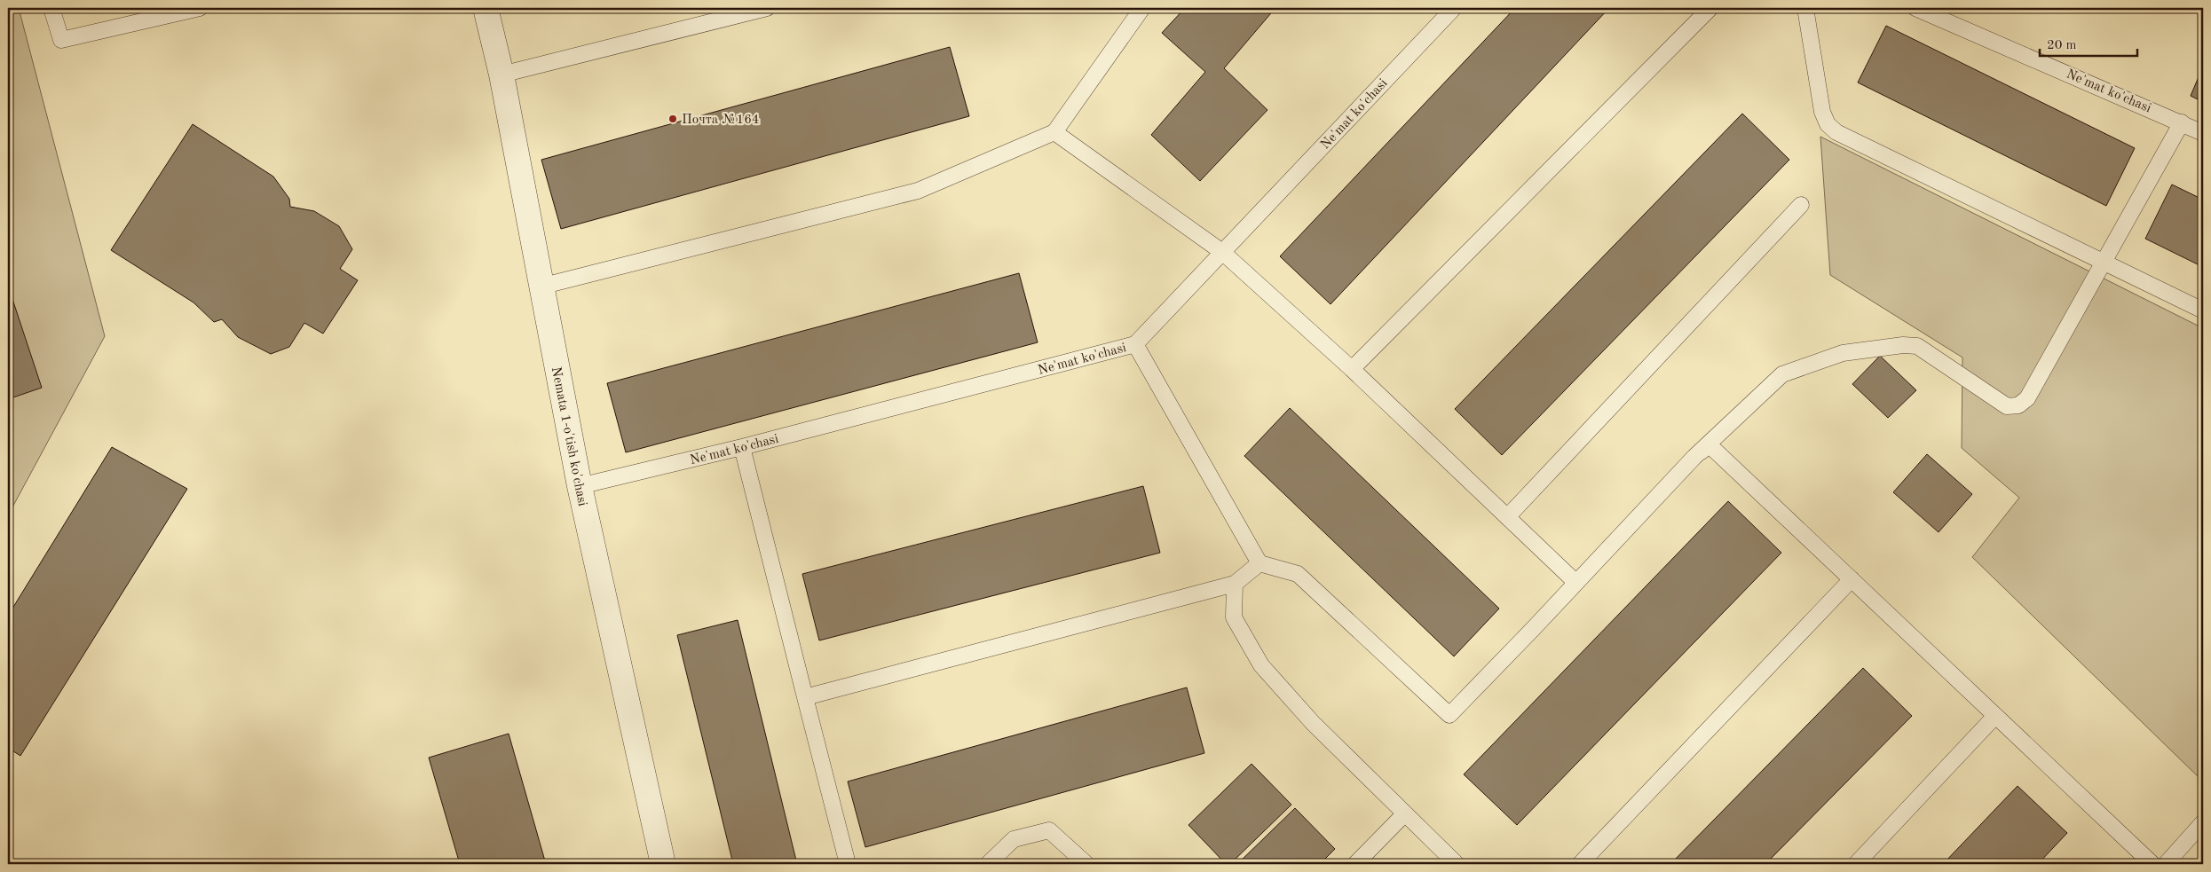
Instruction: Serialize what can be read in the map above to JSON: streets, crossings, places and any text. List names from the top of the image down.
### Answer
{
  "streets": {
    "street": ["Nemata 1-o'tish ko'chasi"],
    "lane": ["Ne'mat ko'chasi"]
  },
  "crossings": [
    ["Ne'mat ko'chasi", "Nemata 1-o'tish ko'chasi"]
  ],
  "places": ["Почта №164"],
  "scale_bar": "20 m"
}
